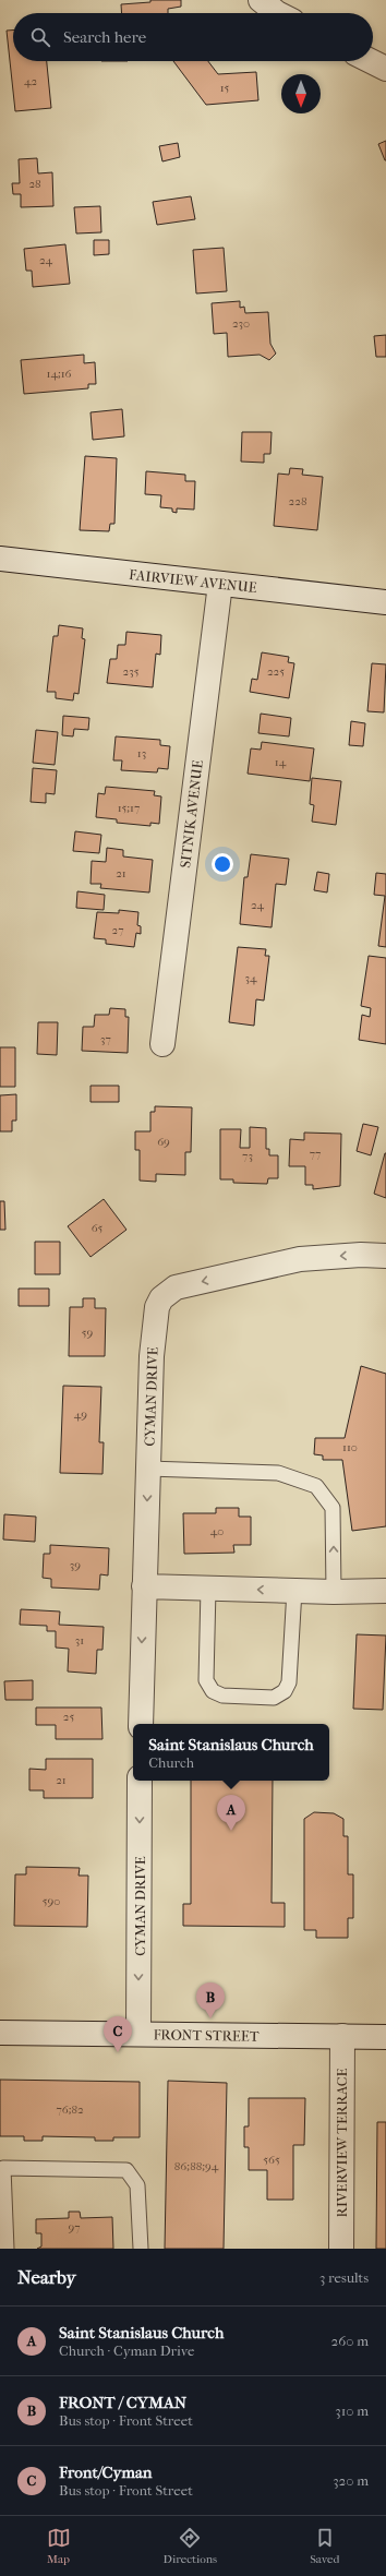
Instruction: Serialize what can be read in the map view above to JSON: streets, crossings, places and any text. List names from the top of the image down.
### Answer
{
  "streets": {
    "street": [
      "FAIRVIEW AVENUE",
      "SITNIK AVENUE",
      "CYMAN DRIVE",
      "FRONT STREET",
      "RIVERVIEW TERRACE"
    ]
  },
  "crossings": [
    ["FAIRVIEW AVENUE", "SITNIK AVENUE"],
    ["CYMAN DRIVE", "FRONT STREET"],
    ["FRONT STREET", "RIVERVIEW TERRACE"]
  ],
  "one_way": ["CYMAN DRIVE"],
  "house_numbers": [
    "42",
    "15",
    "28",
    "24",
    "230",
    "14;16",
    "228",
    "235",
    "225",
    "13",
    "14",
    "15;17",
    "21",
    "24",
    "27",
    "34",
    "37",
    "69",
    "77",
    "73",
    "65",
    "59",
    "49",
    "110",
    "40",
    "39",
    "31",
    "25",
    "21",
    "590",
    "76;82",
    "565",
    "86;88;94",
    "97"
  ],
  "north": "bottom",
  "page": {
    "search": "Search here",
    "popup": ["Saint Stanislaus Church", "Church"],
    "pins": ["A", "B", "C"],
    "heading": ["Nearby", "3 results"],
    "list": [
      {
        "mark": "A",
        "name": "Saint Stanislaus Church",
        "note": "Church · Cyman Drive",
        "value": "260 m"
      },
      {
        "mark": "B",
        "name": "FRONT / CYMAN",
        "note": "Bus stop · Front Street",
        "value": "310 m"
      },
      {
        "mark": "C",
        "name": "Front/Cyman",
        "note": "Bus stop · Front Street",
        "value": "320 m"
      }
    ],
    "nav": ["Map", "Directions", "Saved"]
  }
}
